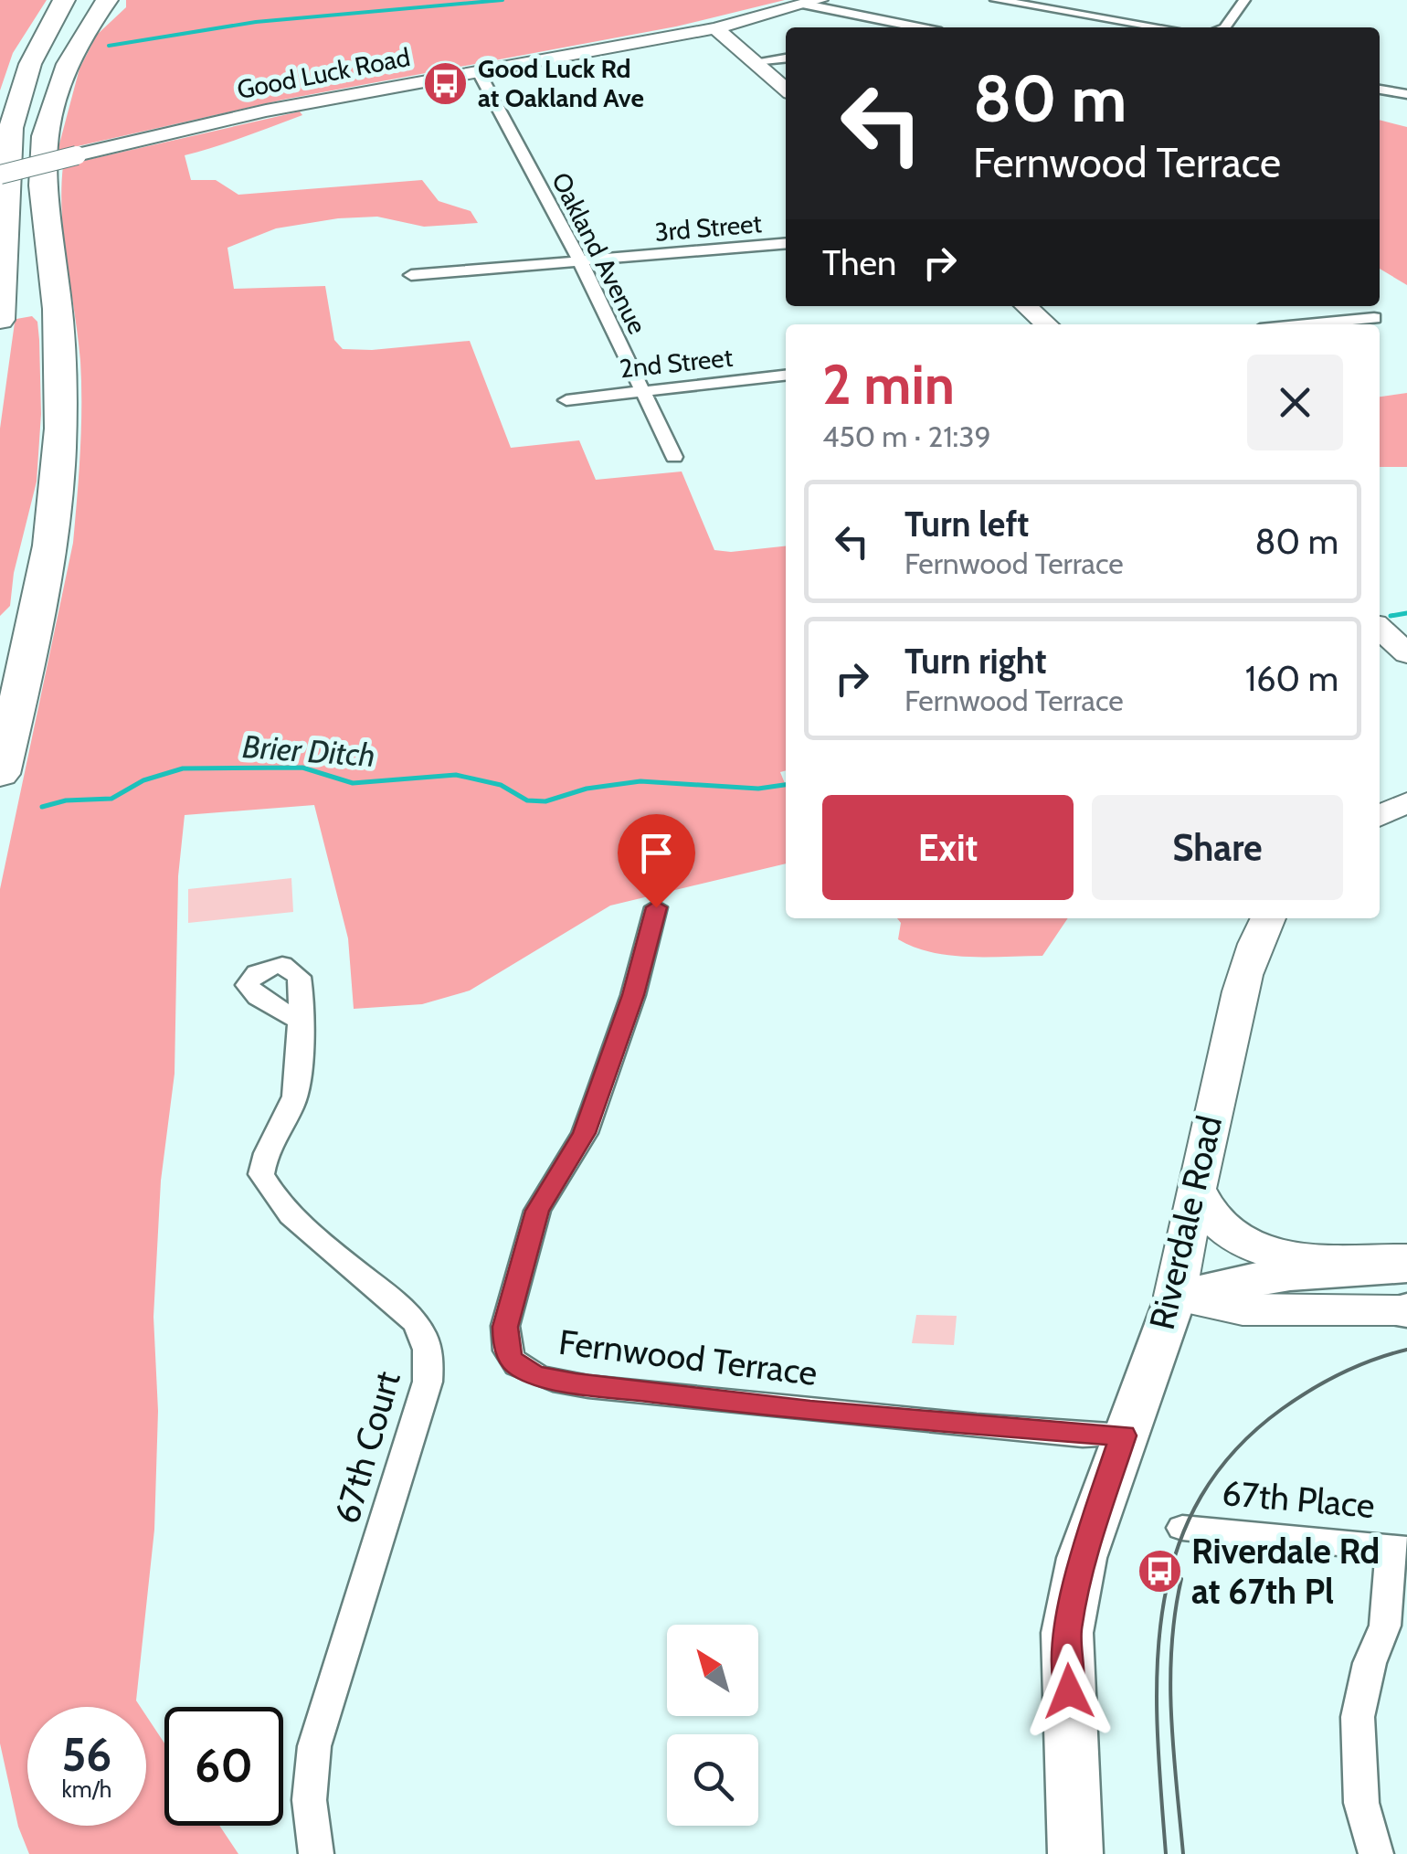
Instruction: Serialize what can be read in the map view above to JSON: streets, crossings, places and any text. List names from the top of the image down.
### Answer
{
  "streets": {
    "main road": ["Good Luck Road", "Riverdale Road"],
    "street": [
      "3rd Street",
      "Oakland Avenue",
      "2nd Street",
      "Fernwood Terrace",
      "67th Court",
      "67th Place"
    ]
  },
  "crossings": [
    ["Good Luck Road", "Oakland Avenue"],
    ["3rd Street", "Oakland Avenue"],
    ["Oakland Avenue", "2nd Street"],
    ["Riverdale Road", "Fernwood Terrace"]
  ],
  "water": ["Brier Ditch"],
  "places": {
    "bus stop": ["Good Luck Rd at Oakland Ave", "Riverdale Rd at 67th Pl"]
  },
  "north": "top left",
  "page": {
    "turn": ["80 m", "Fernwood Terrace"],
    "then": "Then",
    "heading": ["2 min", "450 m · 21:39"],
    "list": [
      {
        "name": "Turn left",
        "note": "Fernwood Terrace",
        "value": "80 m"
      },
      {
        "name": "Turn right",
        "note": "Fernwood Terrace",
        "value": "160 m"
      }
    ],
    "buttons": ["Exit", "Share"],
    "speed": "56 km/h",
    "limit": "60"
  }
}
